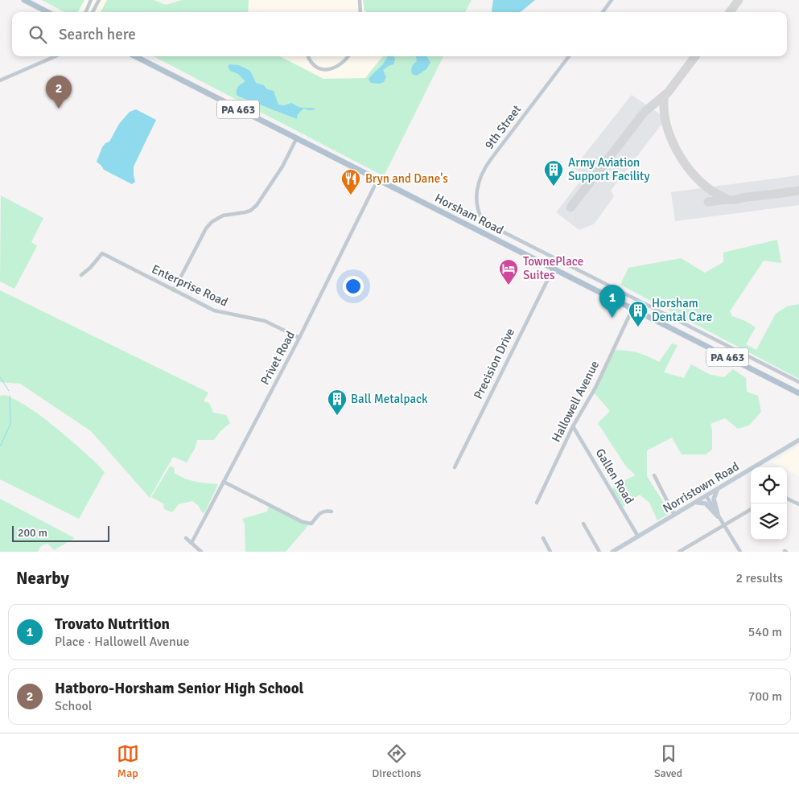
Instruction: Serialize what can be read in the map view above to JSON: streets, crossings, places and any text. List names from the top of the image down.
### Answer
{
  "streets": {
    "main road": ["PA 463", "Horsham Road", "Norristown Road"],
    "street": [
      "9th Street",
      "Enterprise Road",
      "Privet Road",
      "Precision Drive",
      "Hallowell Avenue",
      "Gallen Road"
    ]
  },
  "crossings": [
    ["Horsham Road", "Privet Road"],
    ["Horsham Road", "Precision Drive"],
    ["Horsham Road", "Hallowell Avenue"],
    ["Enterprise Road", "Privet Road"],
    ["Hallowell Avenue", "Gallen Road"],
    ["Gallen Road", "Norristown Road"]
  ],
  "places": {
    "building": ["Army Aviation Support Facility", "Horsham Dental Care", "Ball Metalpack"],
    "restaurant": ["Bryn and Dane's"],
    "hotel": ["TownePlace Suites"]
  },
  "scale_bar": "200 m",
  "page": {
    "search": "Search here",
    "pins": ["2", "1"],
    "scale": "200 m",
    "heading": ["Nearby", "2 results"],
    "list": [
      {
        "mark": "1",
        "name": "Trovato Nutrition",
        "note": "Place · Hallowell Avenue",
        "value": "540 m"
      },
      {
        "mark": "2",
        "name": "Hatboro-Horsham Senior High School",
        "note": "School",
        "value": "700 m"
      }
    ],
    "nav": ["Map", "Directions", "Saved"]
  }
}
